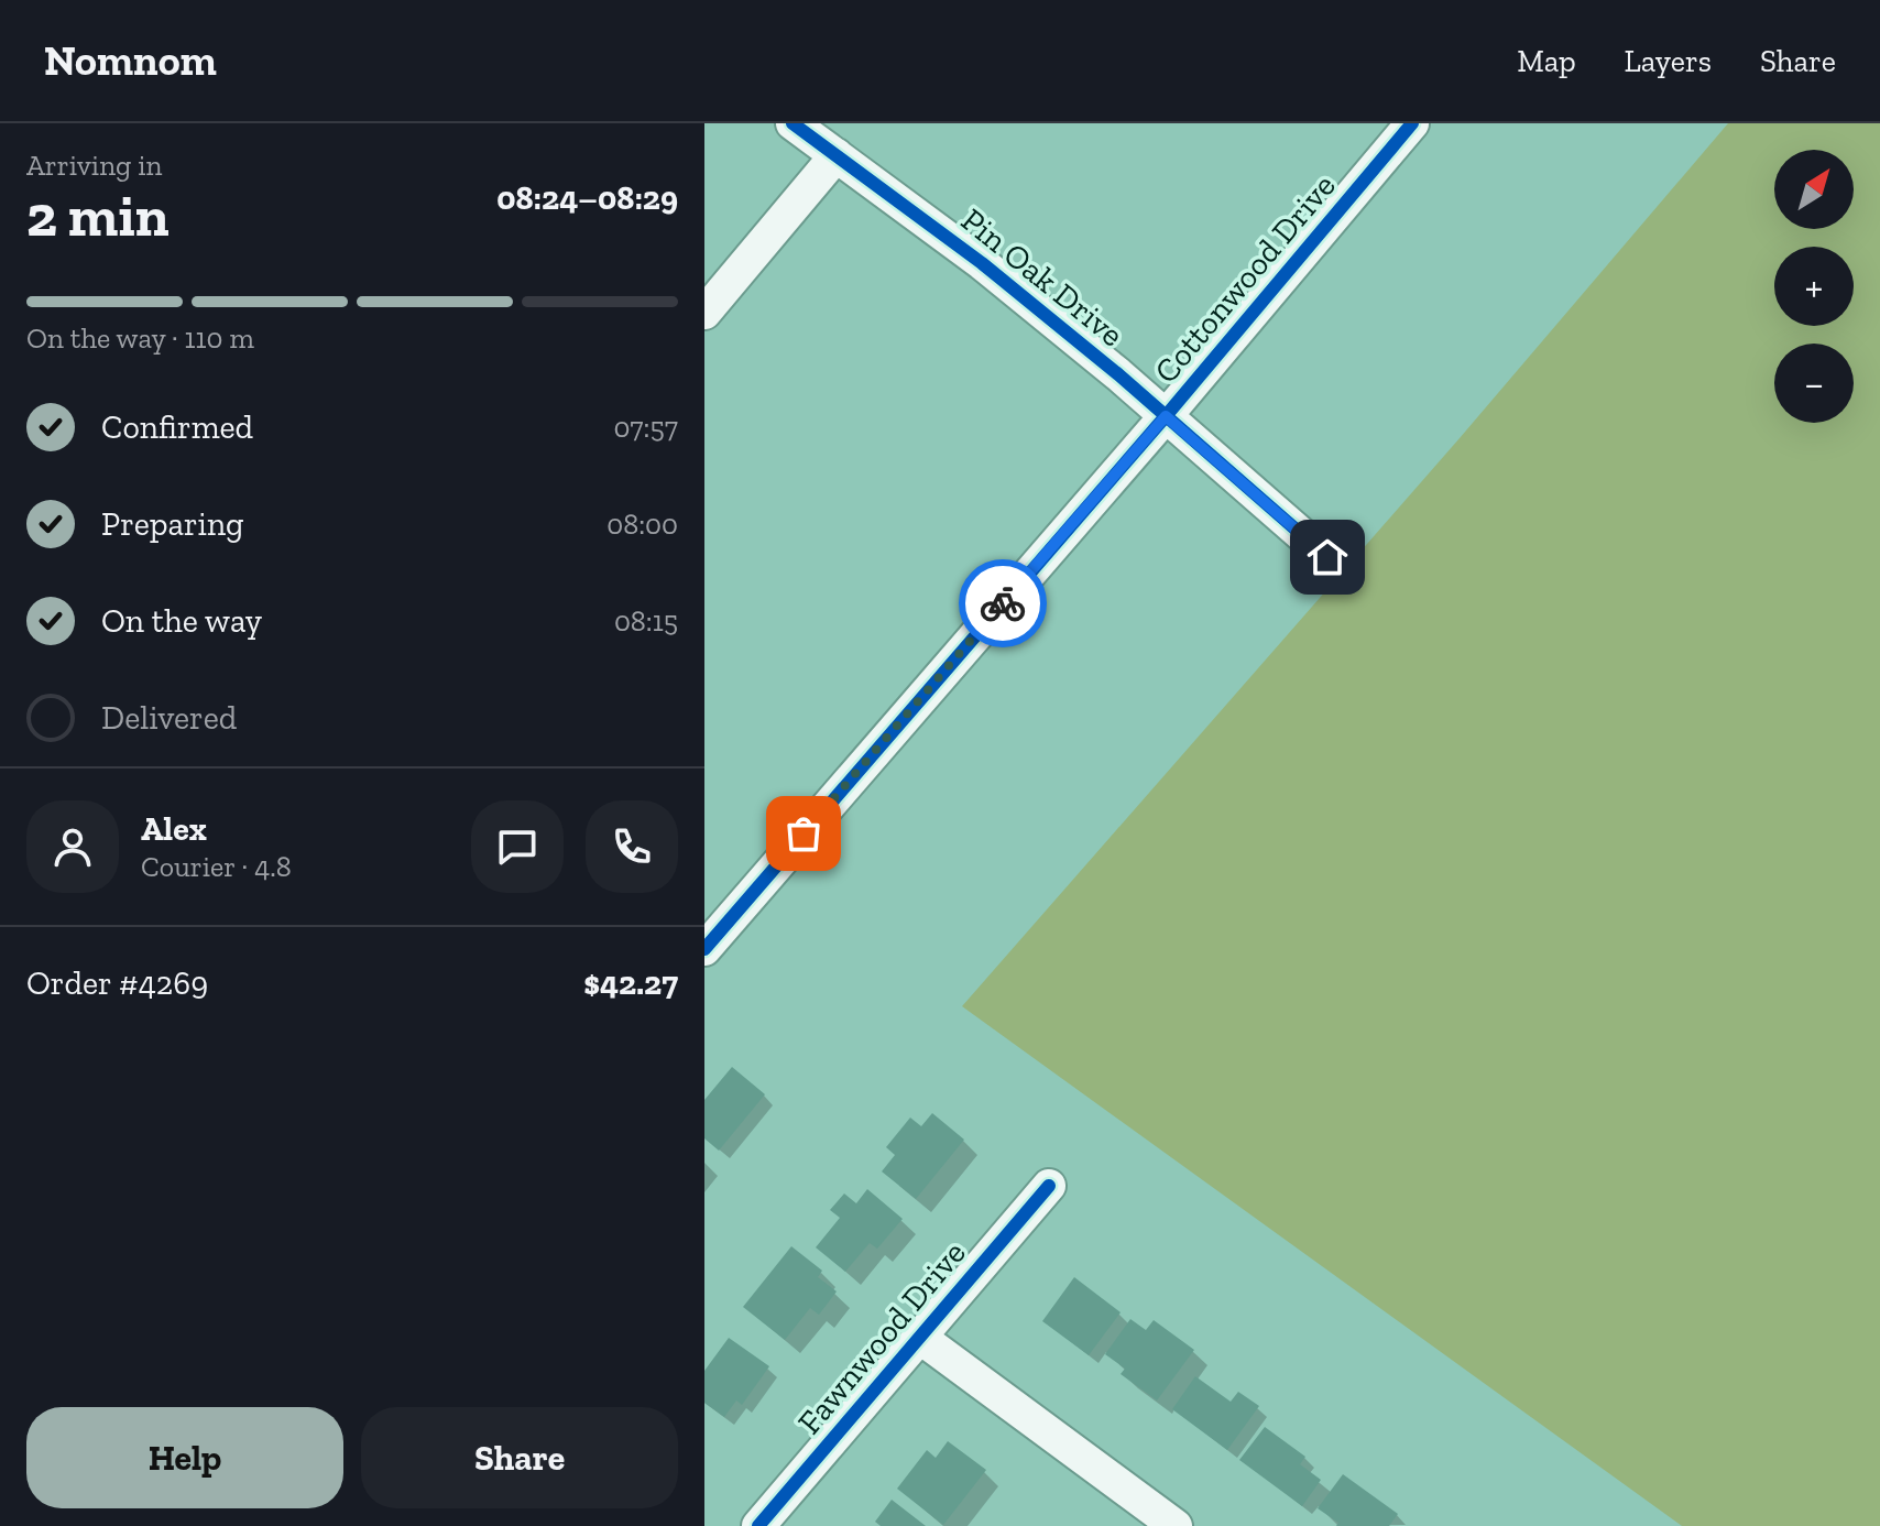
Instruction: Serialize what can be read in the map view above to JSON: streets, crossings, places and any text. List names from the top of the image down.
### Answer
{
  "streets": {
    "street": ["Pin Oak Drive", "Cottonwood Drive", "Fawnwood Drive"]
  },
  "crossings": [
    ["Pin Oak Drive", "Cottonwood Drive"]
  ],
  "north": "top right",
  "page": {
    "header": "Nomnom",
    "nav": ["Map", "Layers", "Share"],
    "heading": ["2 min", "Arriving in", "08:24–08:29"],
    "panel": [
      "Alex",
      "Courier · 4.8",
      "Order #4269",
      "$42.27"
    ],
    "map_buttons": ["+", "−"],
    "bar": "On the way · 110 m",
    "list": [
      ["Confirmed", "07:57"],
      ["Preparing", "08:00"],
      ["On the way", "08:15"],
      "Delivered"
    ],
    "buttons": ["Help", "Share"]
  }
}
